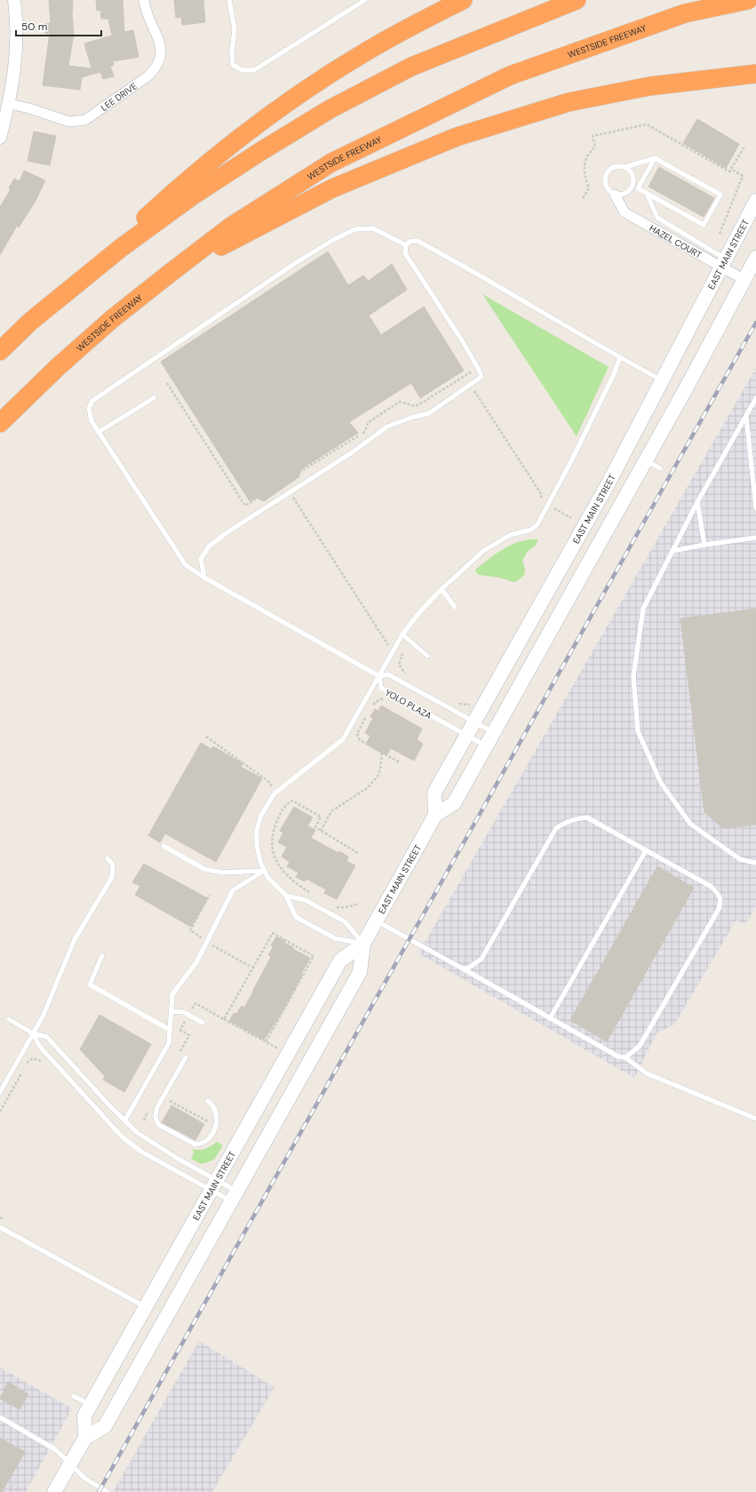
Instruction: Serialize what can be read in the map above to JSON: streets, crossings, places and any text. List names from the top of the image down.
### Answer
{
  "streets": {
    "highway": ["WESTSIDE FREEWAY"],
    "main road": ["EAST MAIN STREET"],
    "street": ["LEE DRIVE", "HAZEL COURT"],
    "lane": ["YOLO PLAZA"]
  },
  "crossings": [
    ["HAZEL COURT", "EAST MAIN STREET"],
    ["EAST MAIN STREET", "YOLO PLAZA"]
  ],
  "scale_bar": "50 m"
}
